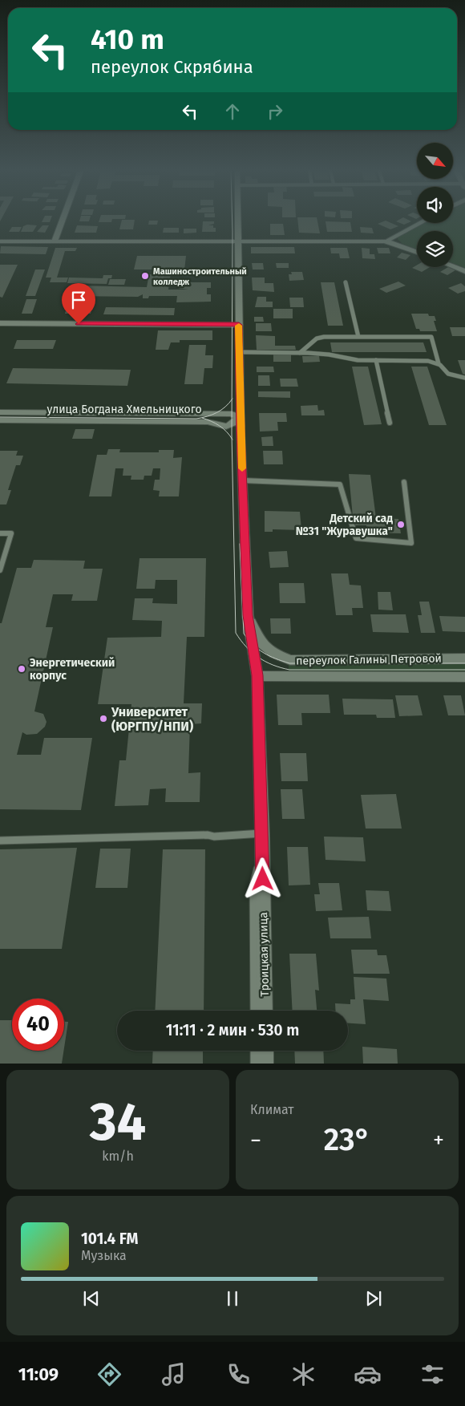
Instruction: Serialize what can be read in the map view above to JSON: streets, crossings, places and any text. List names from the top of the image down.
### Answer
{
  "streets": {
    "street": ["улица Богдана Хмельницкого", "переулок Галины Петровой", "Троицкая улица"]
  },
  "crossings": [
    ["улица Богдана Хмельницкого", "Троицкая улица"],
    ["переулок Галины Петровой", "Троицкая улица"]
  ],
  "places": [
    "Машиностроительный колледж",
    "Детский сад №31 \"Журавушка\"",
    "Энергетический корпус",
    "Университет (ЮРГПУ/НПИ)"
  ],
  "north": "bottom right",
  "page": {
    "turn": ["410 m", "переулок Скрябина"],
    "limit": "40",
    "trip": "11:11 · 2 мин · 530 m",
    "tile": [
      ["34", "km/h"],
      "Климат"
    ],
    "heat": ["−", "23°", "+"],
    "song": ["101.4 FM", "Музыка"],
    "tabs": "11:09"
  }
}
